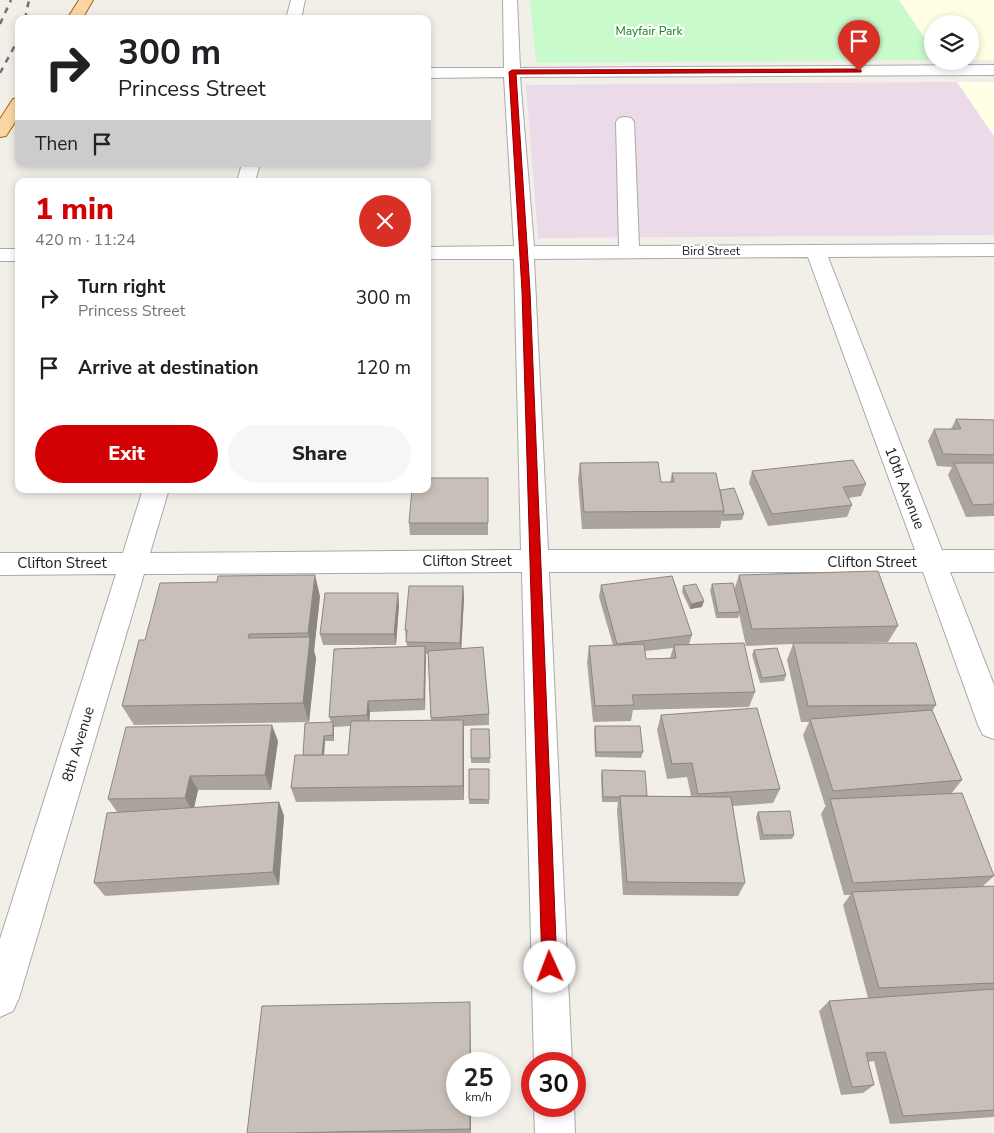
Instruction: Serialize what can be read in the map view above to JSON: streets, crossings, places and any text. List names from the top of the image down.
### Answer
{
  "streets": {
    "street": [
      "Bird Street",
      "10th Avenue",
      "Clifton Street",
      "8th Avenue"
    ]
  },
  "crossings": [
    ["Bird Street", "10th Avenue"],
    ["10th Avenue", "Clifton Street"],
    ["Clifton Street", "8th Avenue"]
  ],
  "parks": ["Mayfair Park"],
  "page": {
    "turn": ["300 m", "Princess Street"],
    "then": "Then",
    "heading": ["1 min", "420 m · 11:24"],
    "list": [
      {
        "name": "Turn right",
        "note": "Princess Street",
        "value": "300 m"
      },
      {
        "name": "Arrive at destination",
        "value": "120 m"
      }
    ],
    "buttons": ["Exit", "Share"],
    "speed": "25 km/h",
    "limit": "30"
  }
}
